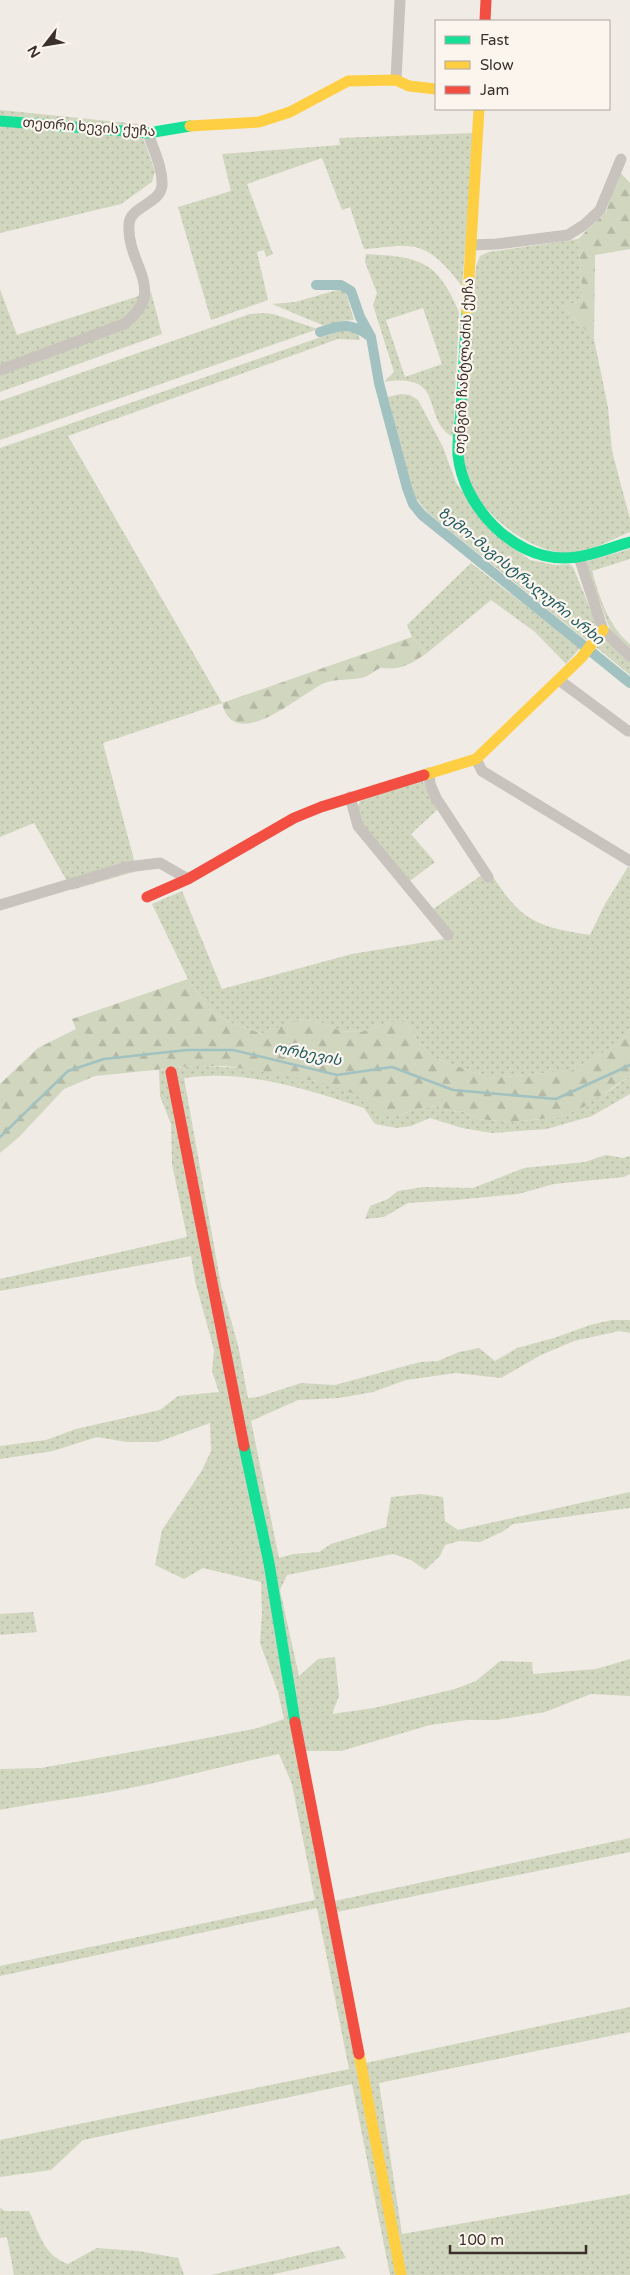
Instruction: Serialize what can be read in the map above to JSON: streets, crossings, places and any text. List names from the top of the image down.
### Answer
{
  "streets": {
    "street": ["თეთრი ხევის ქუჩა", "თენგიზ ჩანტლაძის ქუჩა"]
  },
  "water": ["ზემო-მაგისტრალური არხი", "ორხევის"],
  "legend": ["Fast", "Slow", "Jam"],
  "scale_bar": "100 m",
  "north": "bottom left"
}
